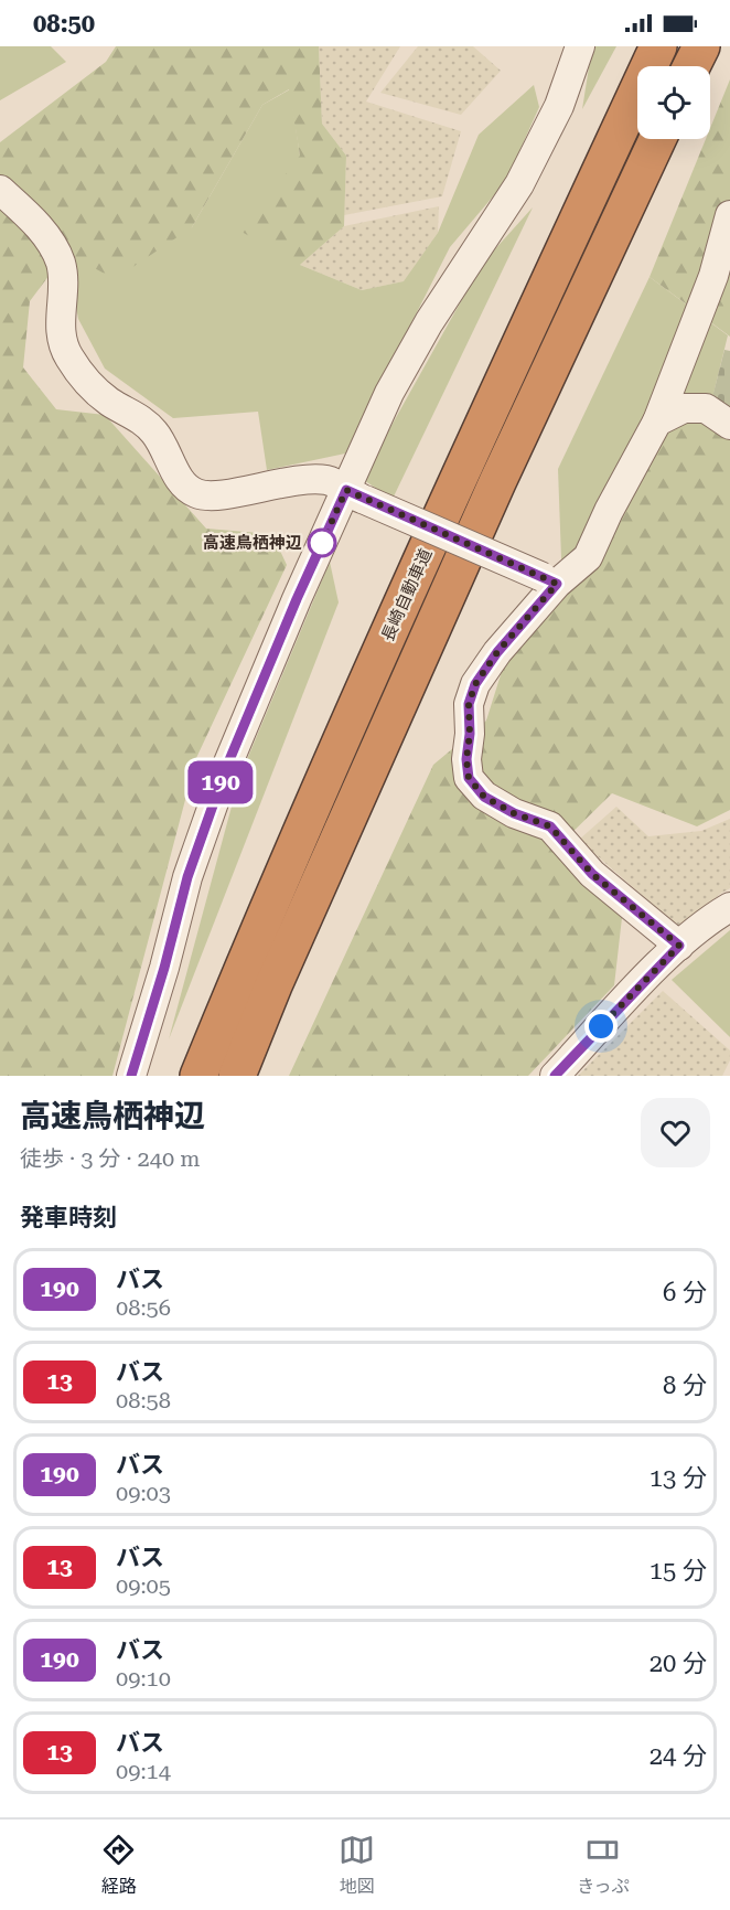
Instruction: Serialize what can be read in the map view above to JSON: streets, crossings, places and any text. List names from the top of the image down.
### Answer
{
  "streets": {
    "highway": ["長崎自動車道"]
  },
  "places": ["高速鳥栖神辺"],
  "lines": ["bus line 190"],
  "page": {
    "status": "08:50",
    "on_map": "190",
    "heading": [
      ["高速鳥栖神辺", "徒歩 · 3 分 · 240 m"],
      "発車時刻"
    ],
    "list": [
      {
        "mark": "190",
        "name": "バス",
        "note": "08:56",
        "value": "6 分"
      },
      {
        "mark": "13",
        "name": "バス",
        "note": "08:58",
        "value": "8 分"
      },
      {
        "mark": "190",
        "name": "バス",
        "note": "09:03",
        "value": "13 分"
      },
      {
        "mark": "13",
        "name": "バス",
        "note": "09:05",
        "value": "15 分"
      },
      {
        "mark": "190",
        "name": "バス",
        "note": "09:10",
        "value": "20 分"
      },
      {
        "mark": "13",
        "name": "バス",
        "note": "09:14",
        "value": "24 分"
      }
    ],
    "tabs": ["経路", "地図", "きっぷ"]
  }
}
